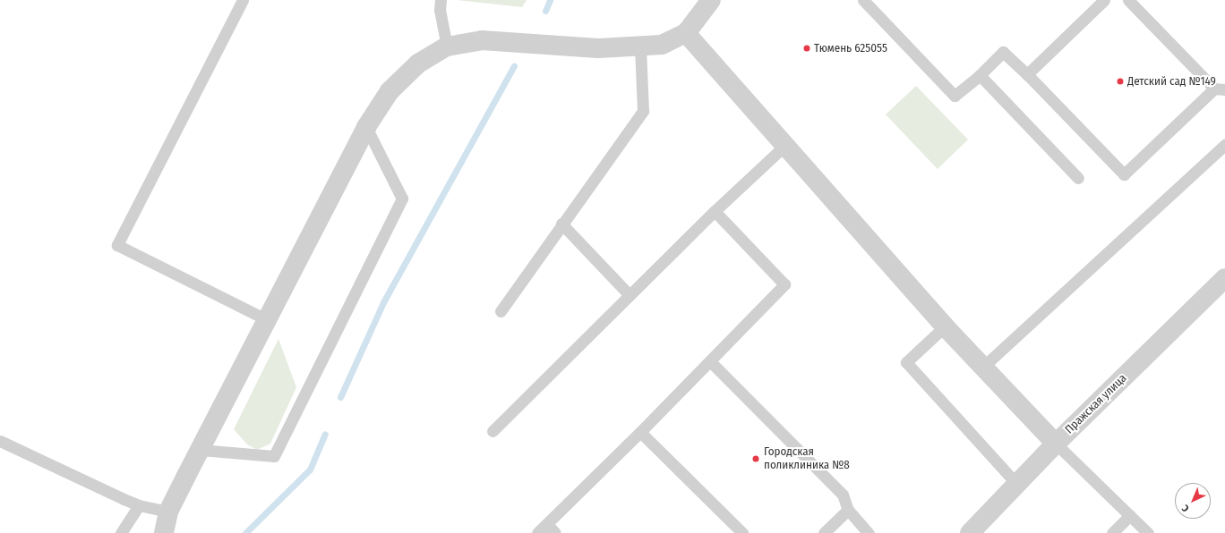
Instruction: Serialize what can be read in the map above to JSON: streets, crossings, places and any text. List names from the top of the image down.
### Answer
{
  "streets": {
    "street": ["Пражская улица"]
  },
  "places": ["Тюмень 625055", "Детский сад №149", "Городская поликлиника №8"],
  "north": "bottom left"
}
